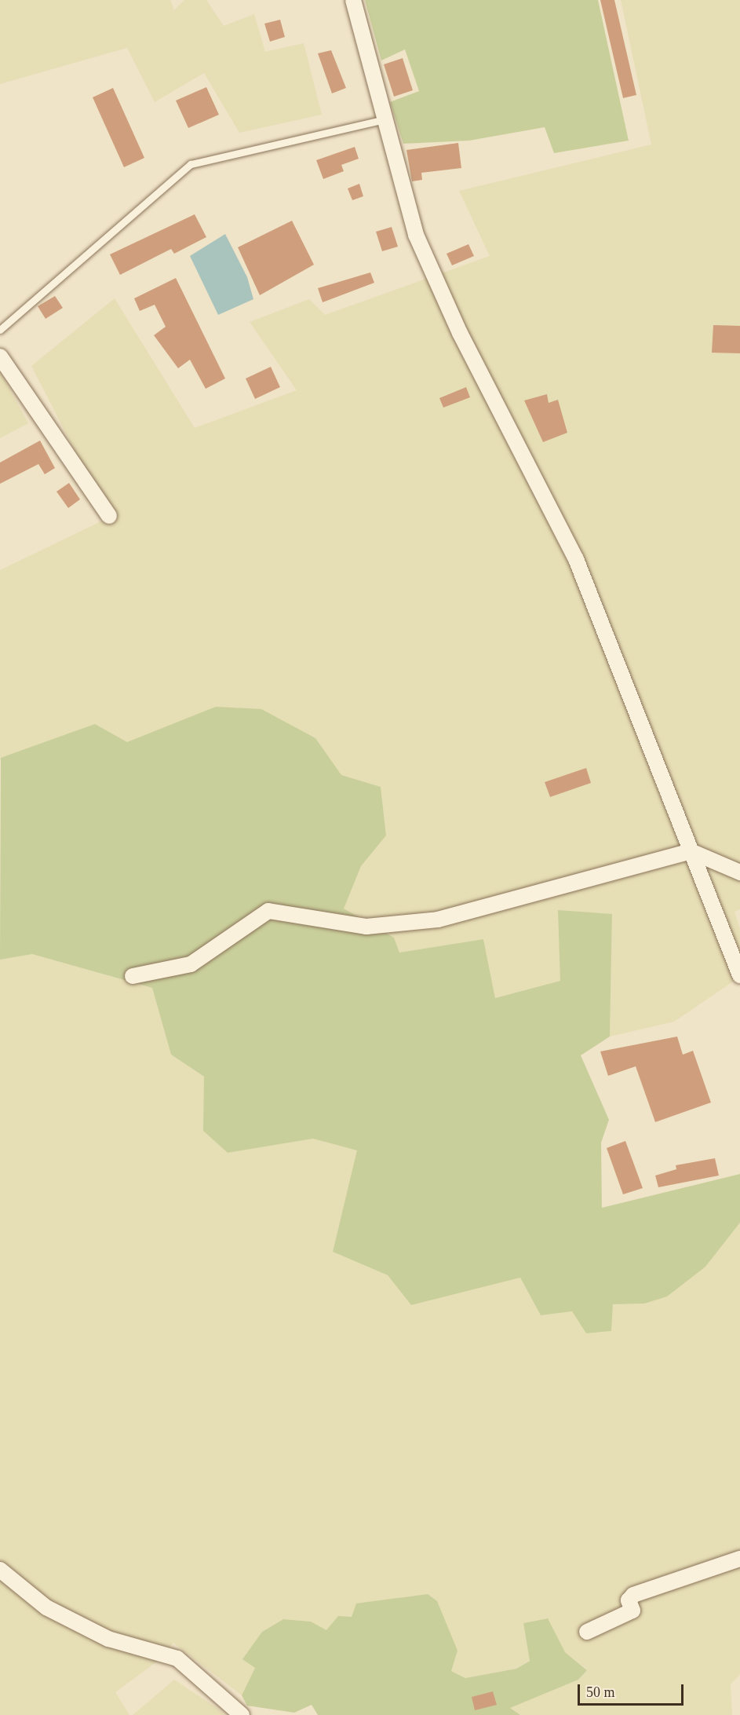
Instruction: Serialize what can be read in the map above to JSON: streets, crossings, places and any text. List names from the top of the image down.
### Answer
{
  "scale_bar": "50 m"
}
